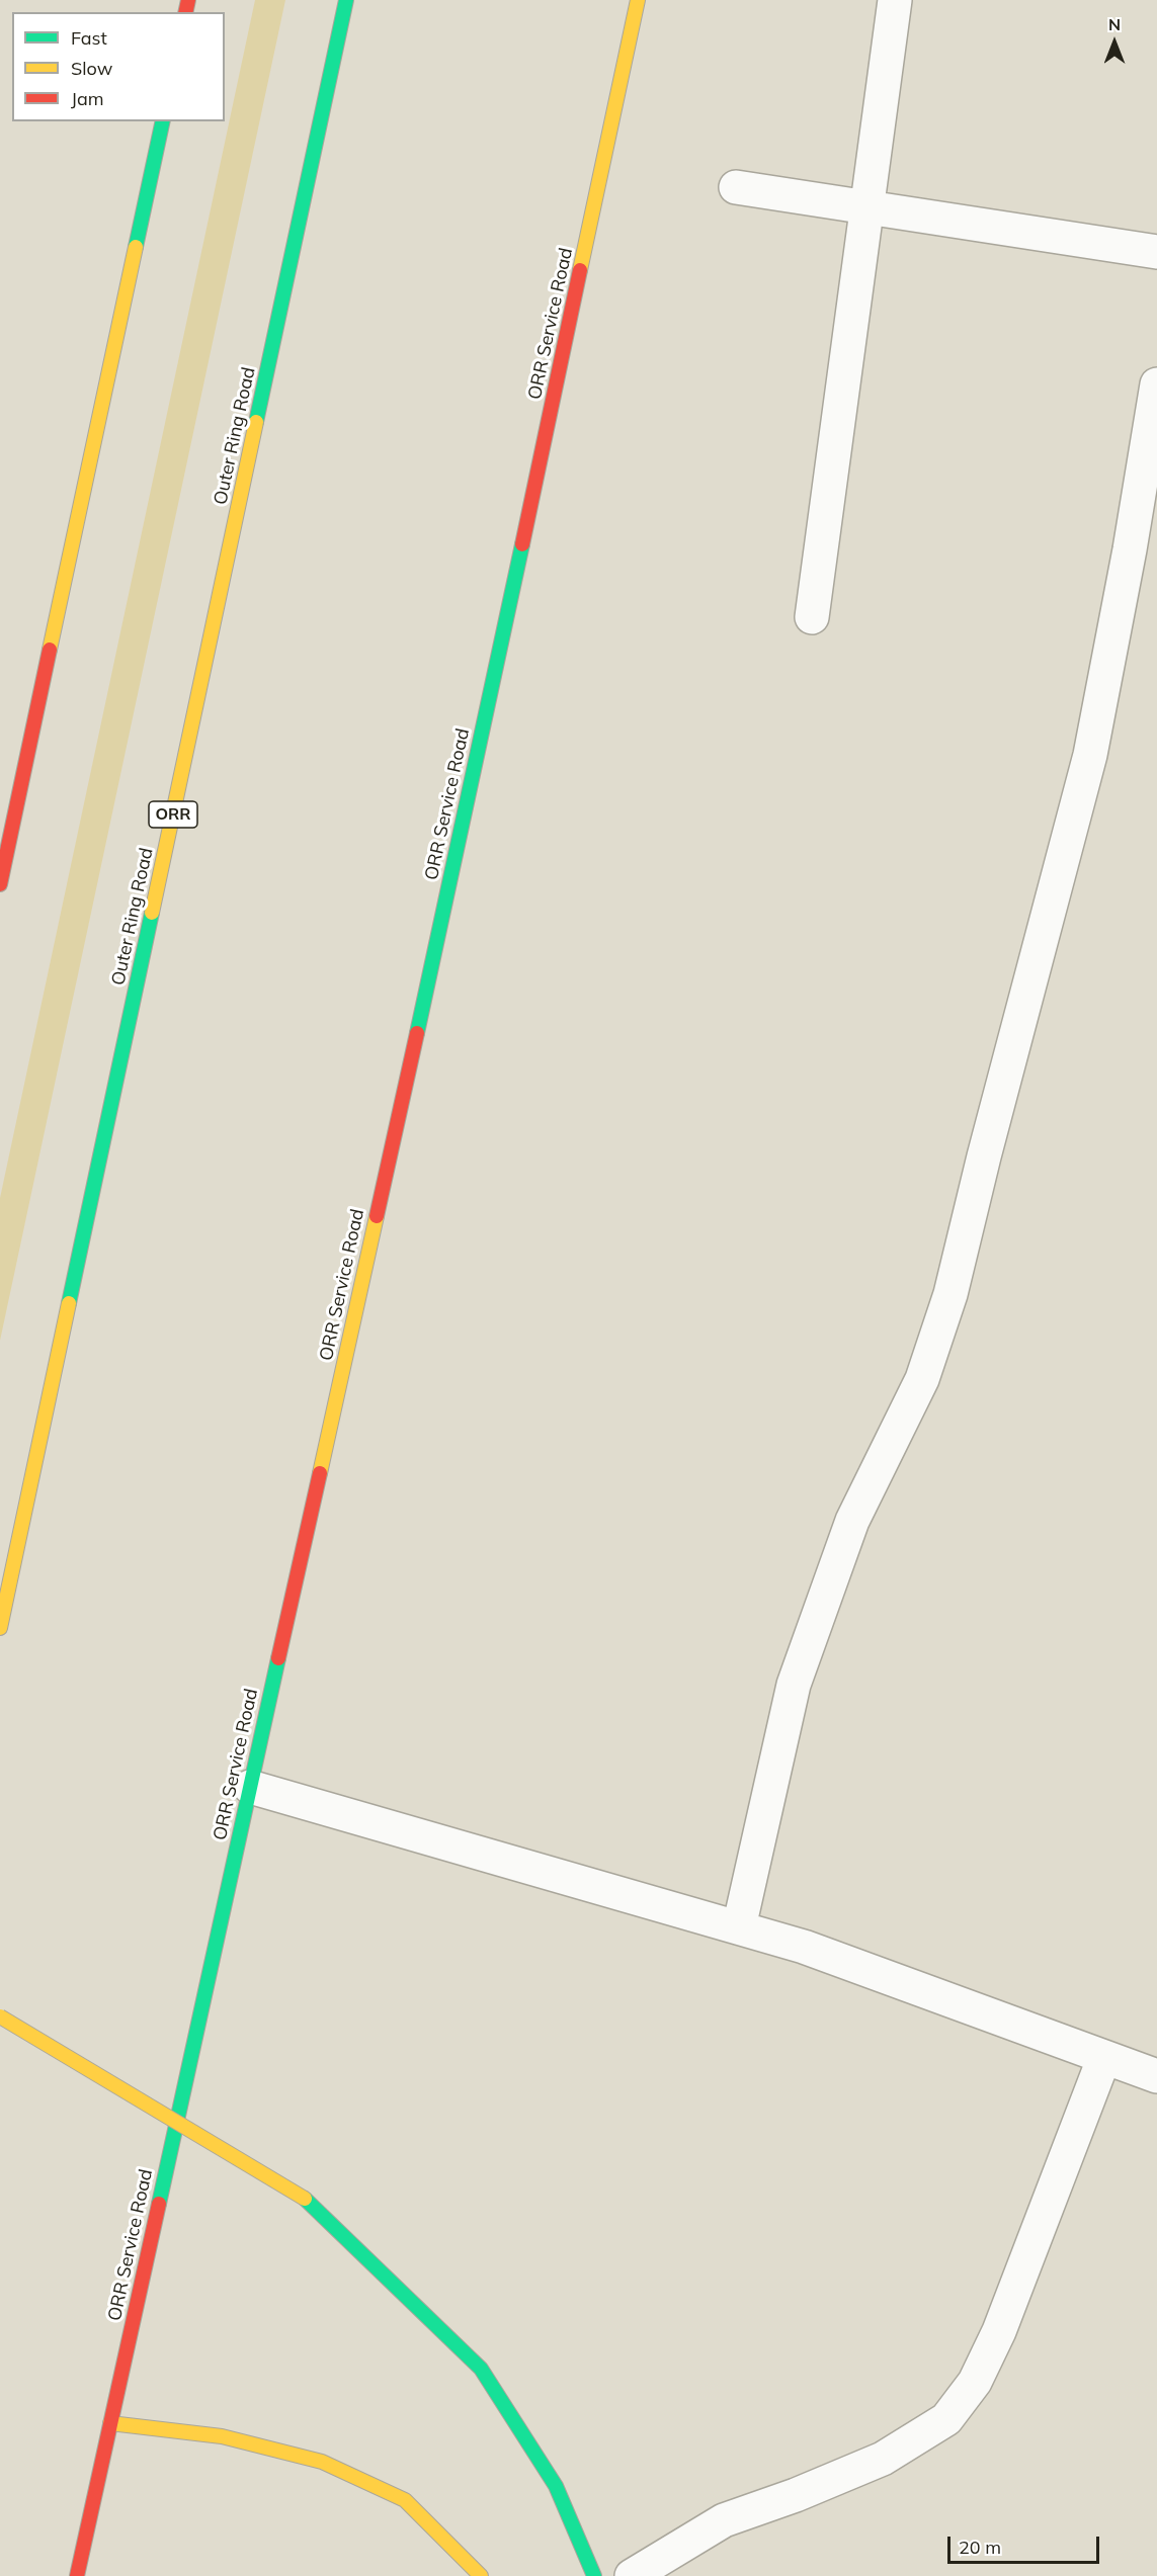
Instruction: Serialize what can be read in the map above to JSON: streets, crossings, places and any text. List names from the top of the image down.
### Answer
{
  "streets": {
    "main road": ["ORR Service Road", "Outer Ring Road", "ORR"]
  },
  "legend": ["Fast", "Slow", "Jam"],
  "scale_bar": "20 m",
  "north": "top"
}
